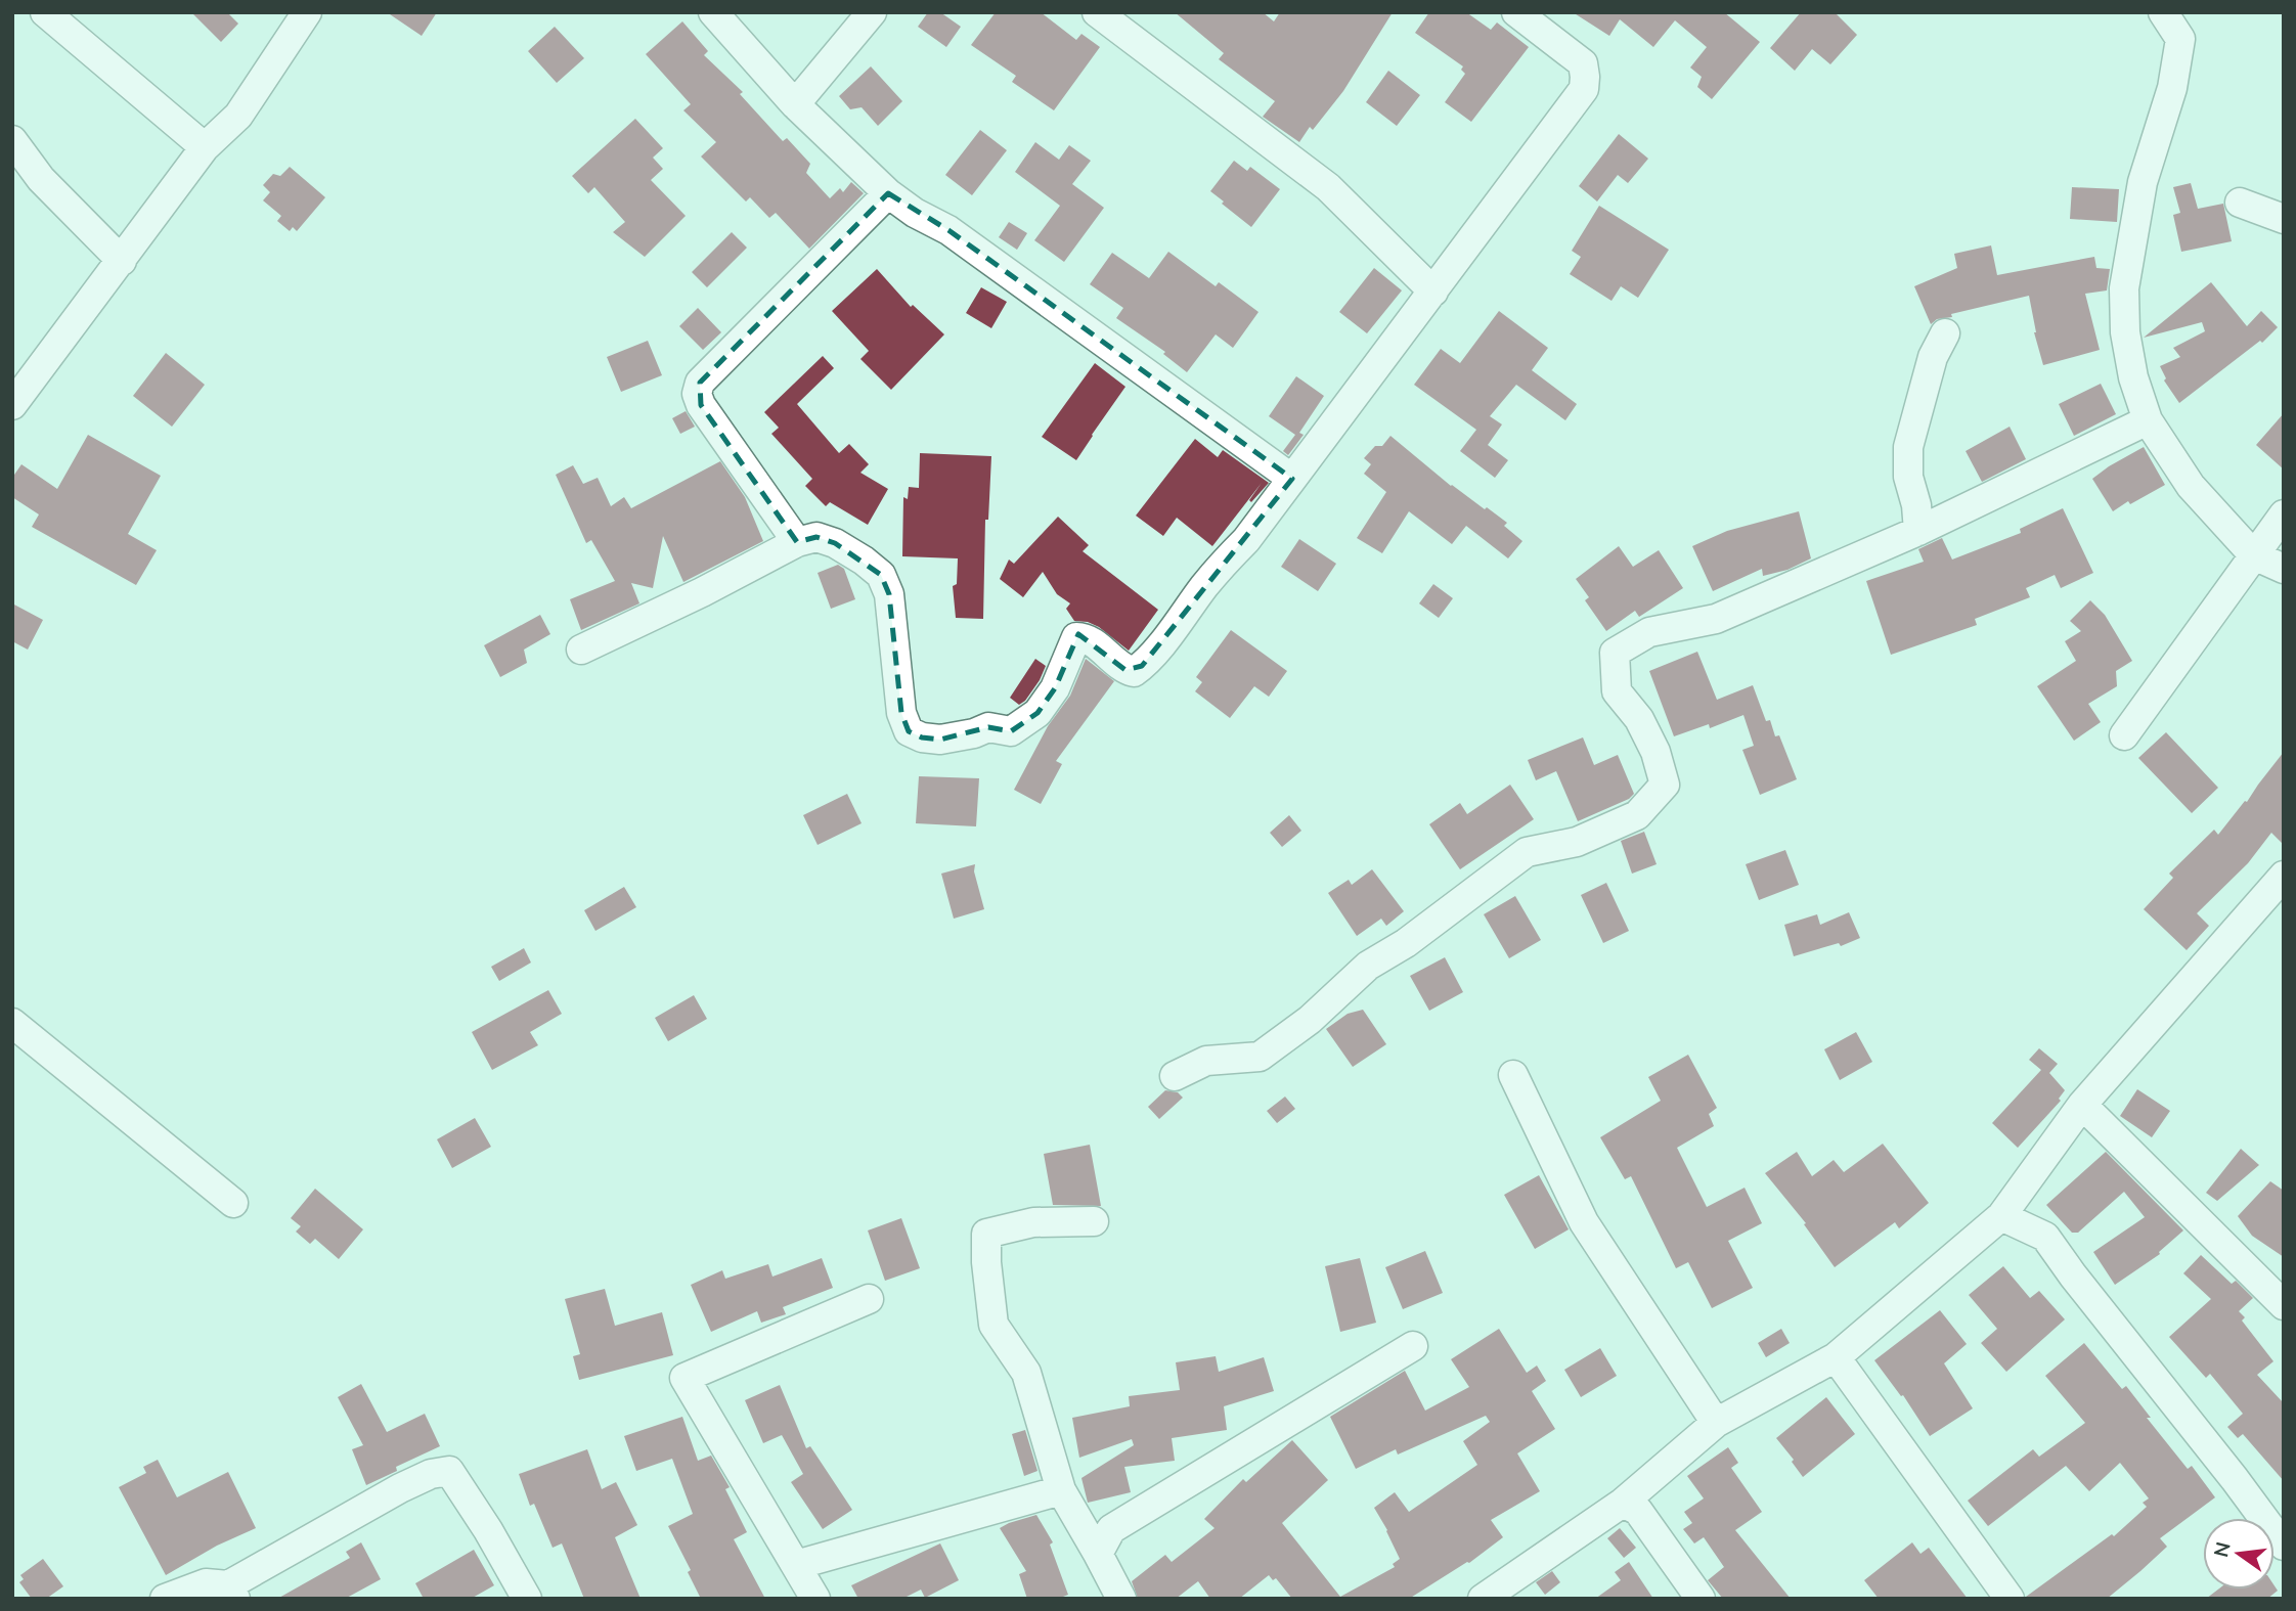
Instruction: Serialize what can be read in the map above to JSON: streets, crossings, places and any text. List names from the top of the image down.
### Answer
{
  "north": "left"
}
